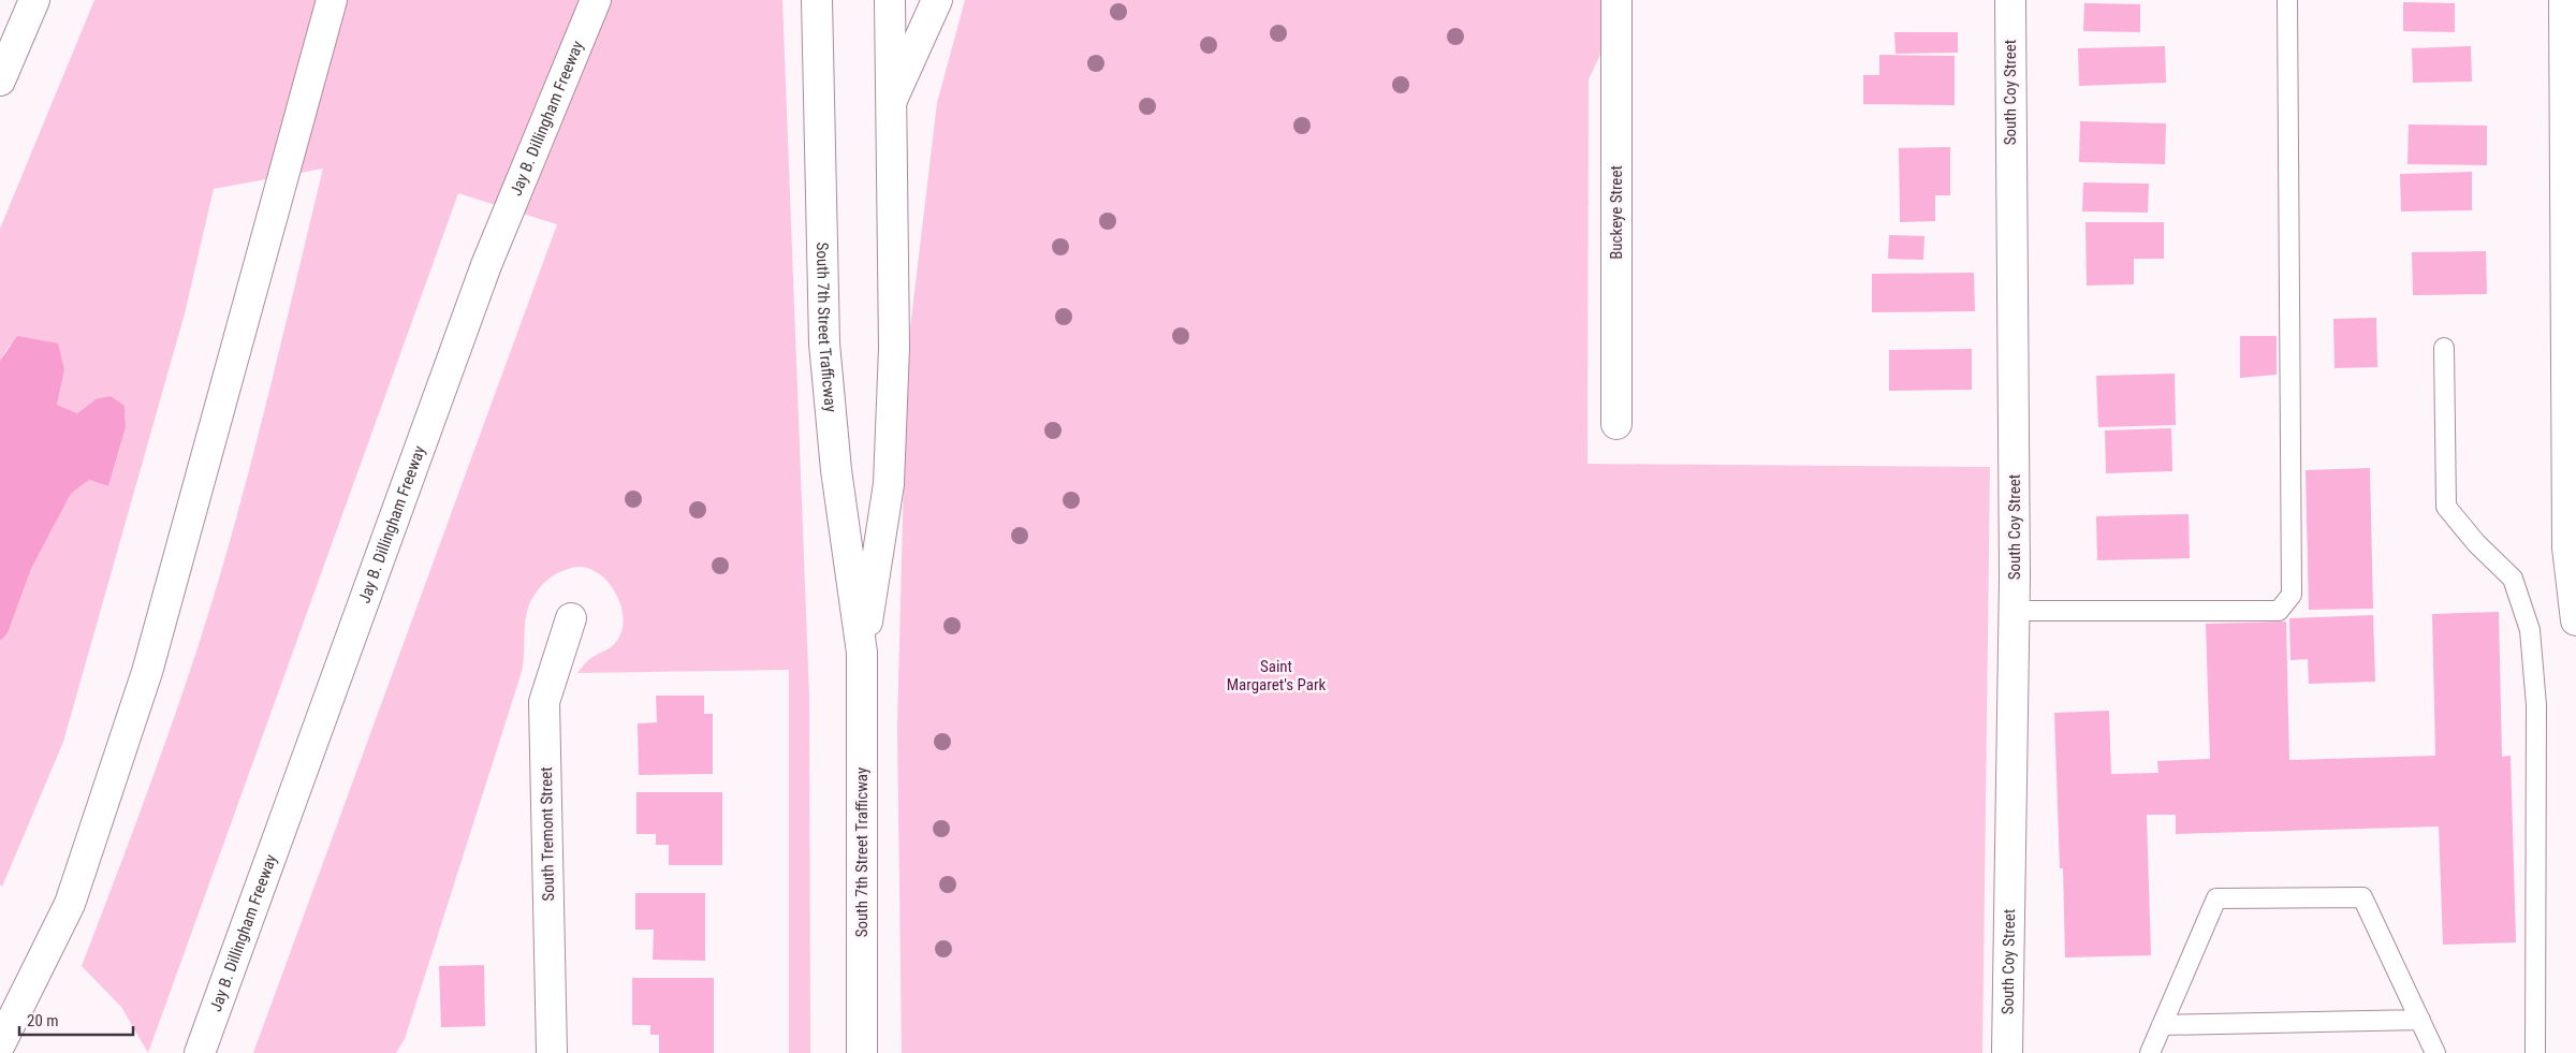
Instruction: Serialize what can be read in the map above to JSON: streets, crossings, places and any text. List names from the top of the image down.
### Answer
{
  "streets": {
    "main road": [
      "South Coy Street",
      "Jay B. Dillingham Freeway",
      "Buckeye Street",
      "South 7th Street Trafficway",
      "South Tremont Street"
    ]
  },
  "parks": ["Saint Margaret's Park"],
  "scale_bar": "20 m"
}
